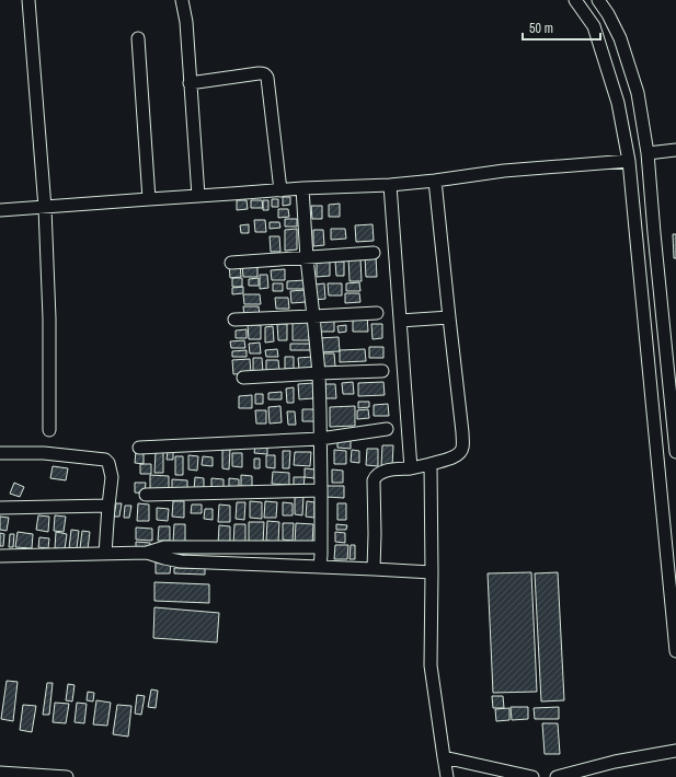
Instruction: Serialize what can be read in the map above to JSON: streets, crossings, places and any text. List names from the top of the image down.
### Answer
{
  "scale_bar": "50 m"
}
